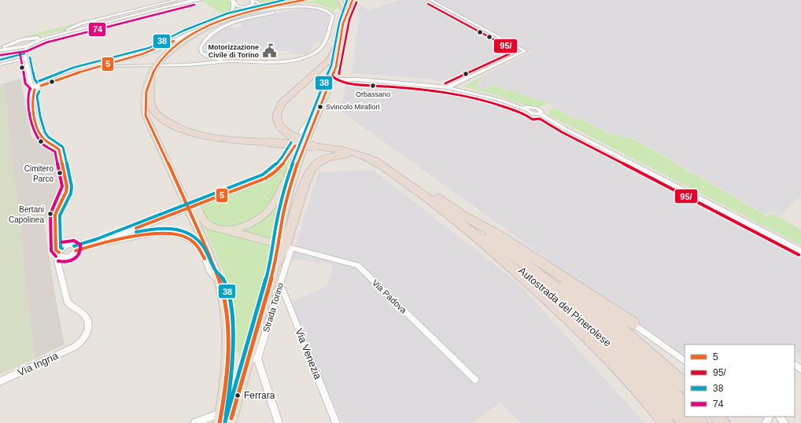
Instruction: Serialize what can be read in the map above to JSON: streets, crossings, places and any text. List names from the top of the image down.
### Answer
{
  "streets": {
    "highway": ["Autostrada del Pinerolese"],
    "main road": ["Strada Torino"],
    "street": ["Via Padova", "Via Venezia", "Via Ingria"]
  },
  "crossings": [
    ["Via Padova", "Strada Torino"],
    ["Strada Torino", "Via Venezia"]
  ],
  "places": {
    "public building": ["Motorizzazione Civile di Torino"],
    "other": [
      "Orbassano",
      "Svincolo Mirafiori",
      "Cimitero Parco",
      "Bertani Capolinea",
      "Ferrara"
    ]
  },
  "lines": [
    "transit line 5",
    "transit line 38",
    "transit line 95/",
    "transit line 74"
  ],
  "legend": [
    "5",
    "95/",
    "38",
    "74"
  ]
}
